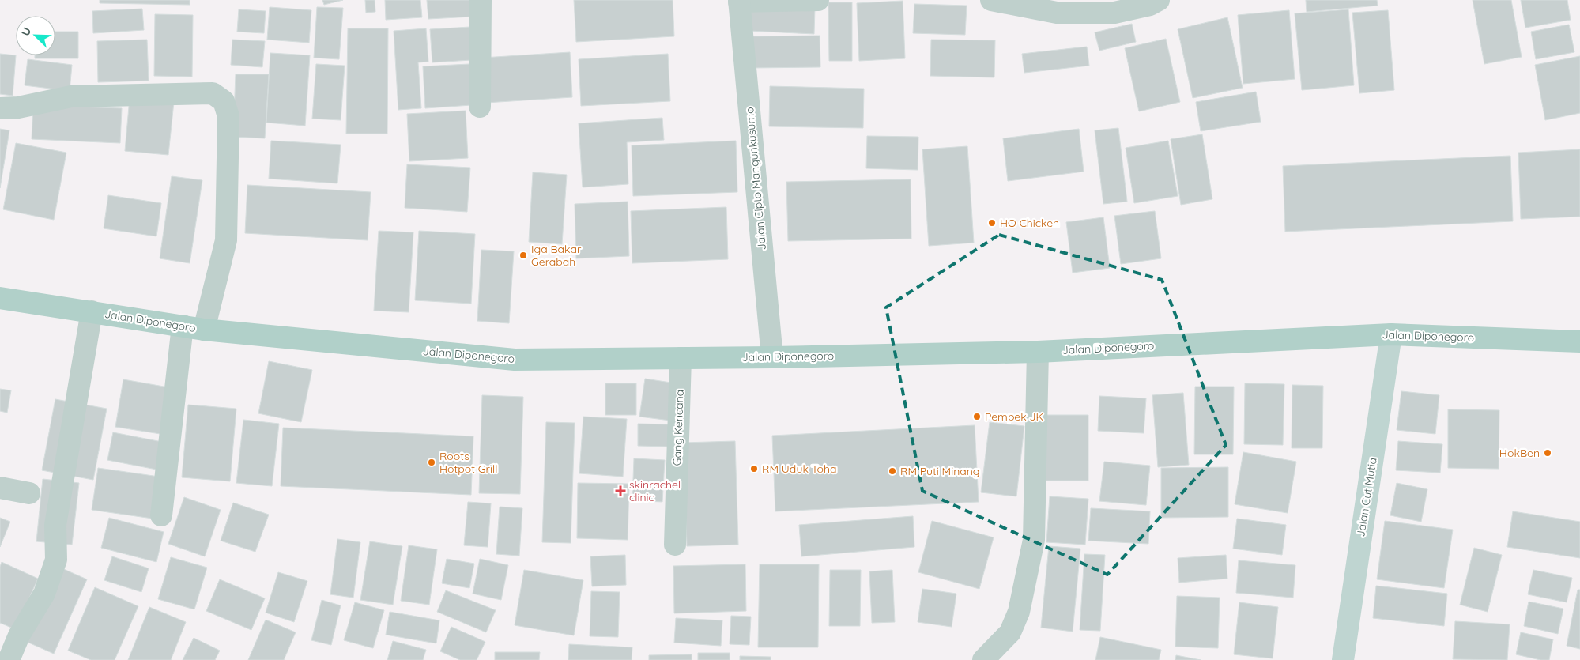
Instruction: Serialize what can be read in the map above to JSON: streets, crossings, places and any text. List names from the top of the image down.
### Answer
{
  "streets": {
    "main road": ["Jalan Diponegoro", "Jalan Cut Mutia"],
    "street": ["Jalan Cipto Mangunkusumo", "Gang Kencana"]
  },
  "crossings": [
    ["Jalan Cipto Mangunkusumo", "Jalan Diponegoro"],
    ["Jalan Diponegoro", "Gang Kencana"],
    ["Jalan Diponegoro", "Jalan Cut Mutia"]
  ],
  "places": {
    "other": [
      "HO Chicken",
      "Iga Bakar Gerabah",
      "Pempek JK",
      "HokBen",
      "Roots Hotpot Grill",
      "RM Uduk Toha",
      "RM Puti Minang"
    ],
    "health": ["skinrachel clinic"]
  },
  "north": "top left"
}
